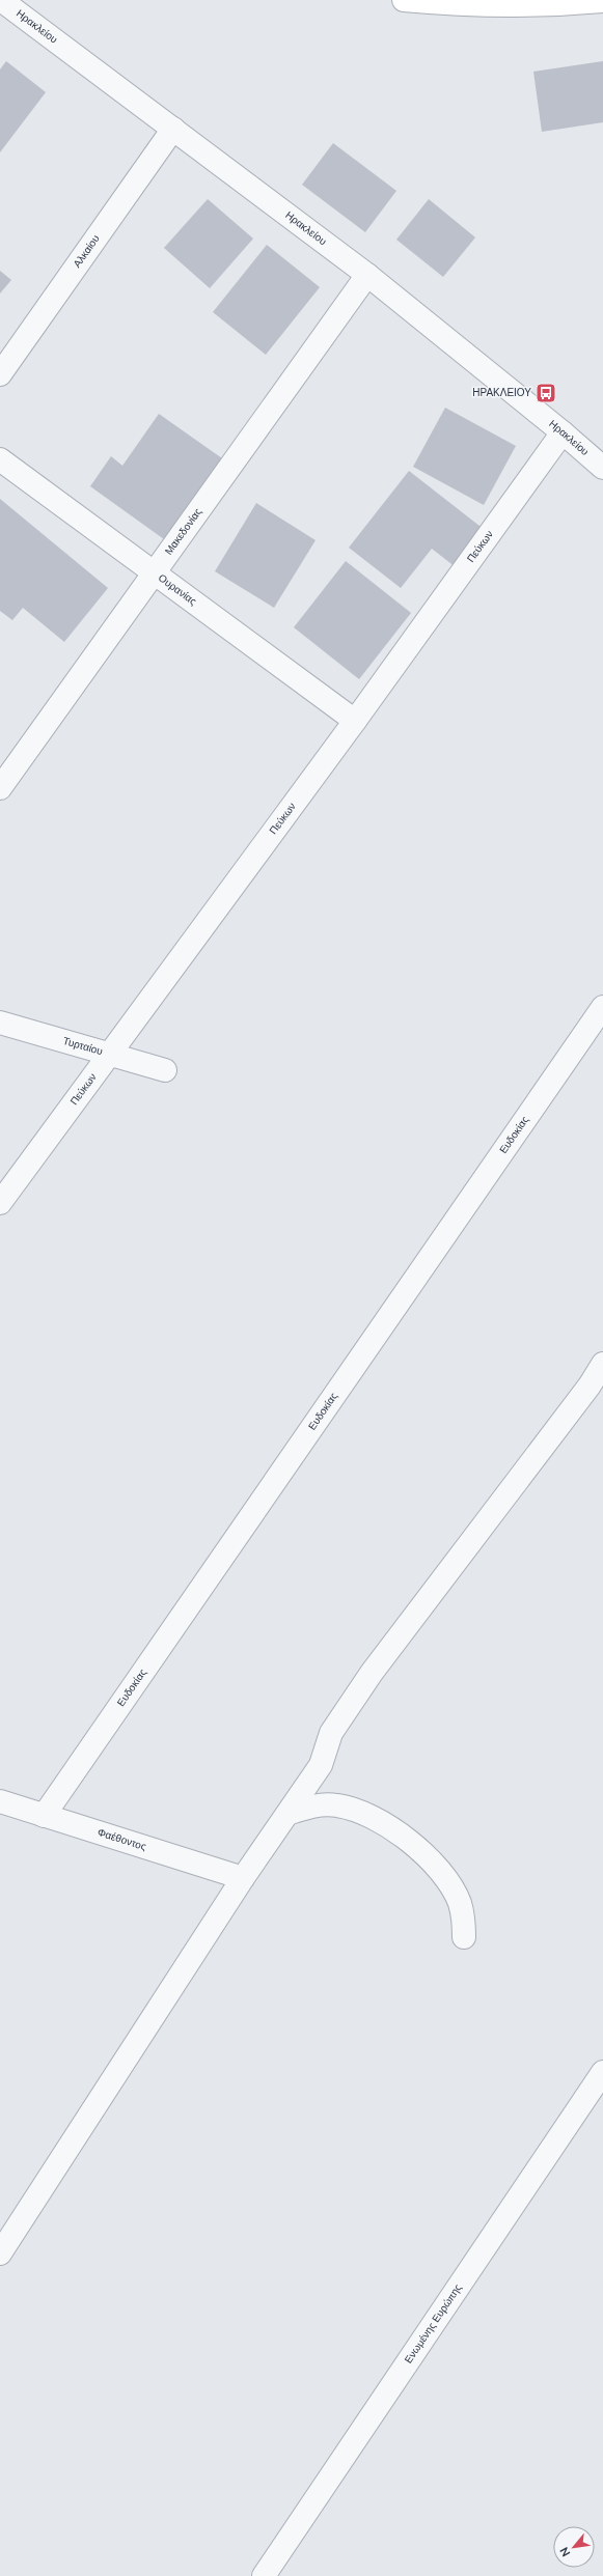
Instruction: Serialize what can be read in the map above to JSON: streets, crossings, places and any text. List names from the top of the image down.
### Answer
{
  "streets": {
    "street": [
      "Ηρακλείου",
      "Αλκαίου",
      "Μακεδονίας",
      "Πεύκων",
      "Ουρανίας",
      "Τυρταίου",
      "Ευδοκίας",
      "Φαέθοντος",
      "Ενωμένης Ευρώπης"
    ]
  },
  "crossings": [
    ["Ηρακλείου", "Αλκαίου"],
    ["Ηρακλείου", "Μακεδονίας"],
    ["Ηρακλείου", "Πεύκων"],
    ["Μακεδονίας", "Ουρανίας"],
    ["Πεύκων", "Ουρανίας"],
    ["Πεύκων", "Τυρταίου"],
    ["Ευδοκίας", "Φαέθοντος"]
  ],
  "places": {
    "bus stop": ["ΗΡΑΚΛΕΙΟΥ"]
  },
  "north": "bottom left"
}
